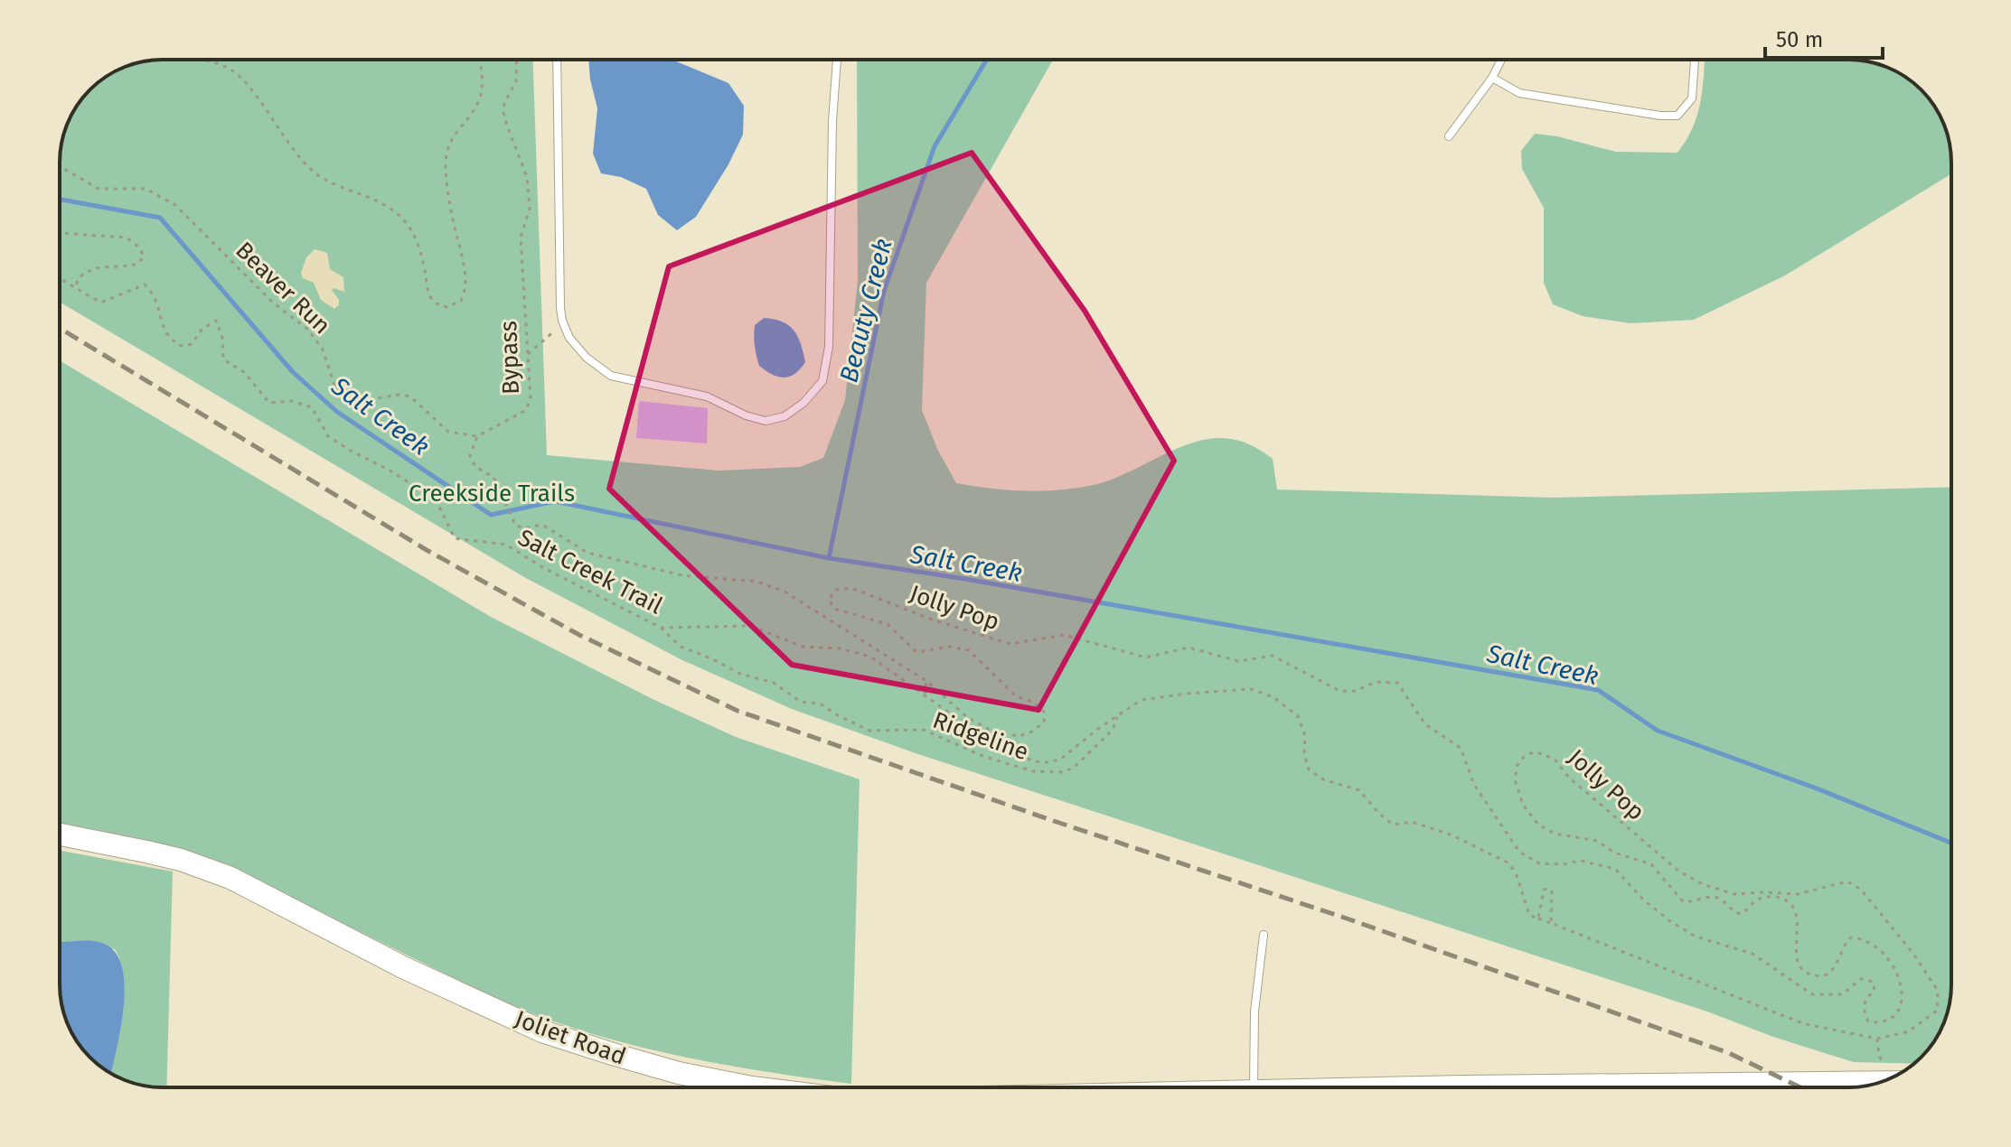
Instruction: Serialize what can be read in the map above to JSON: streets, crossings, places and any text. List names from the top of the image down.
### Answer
{
  "streets": {
    "main road": ["Joliet Road"],
    "path": [
      "Beaver Run",
      "Bypass",
      "Salt Creek Trail",
      "Jolly Pop",
      "Ridgeline"
    ]
  },
  "crossings": [
    ["Beaver Run", "Bypass"],
    ["Salt Creek Trail", "Ridgeline"]
  ],
  "water": ["Beauty Creek", "Salt Creek"],
  "parks": ["Creekside Trails"],
  "scale_bar": "50 m"
}
